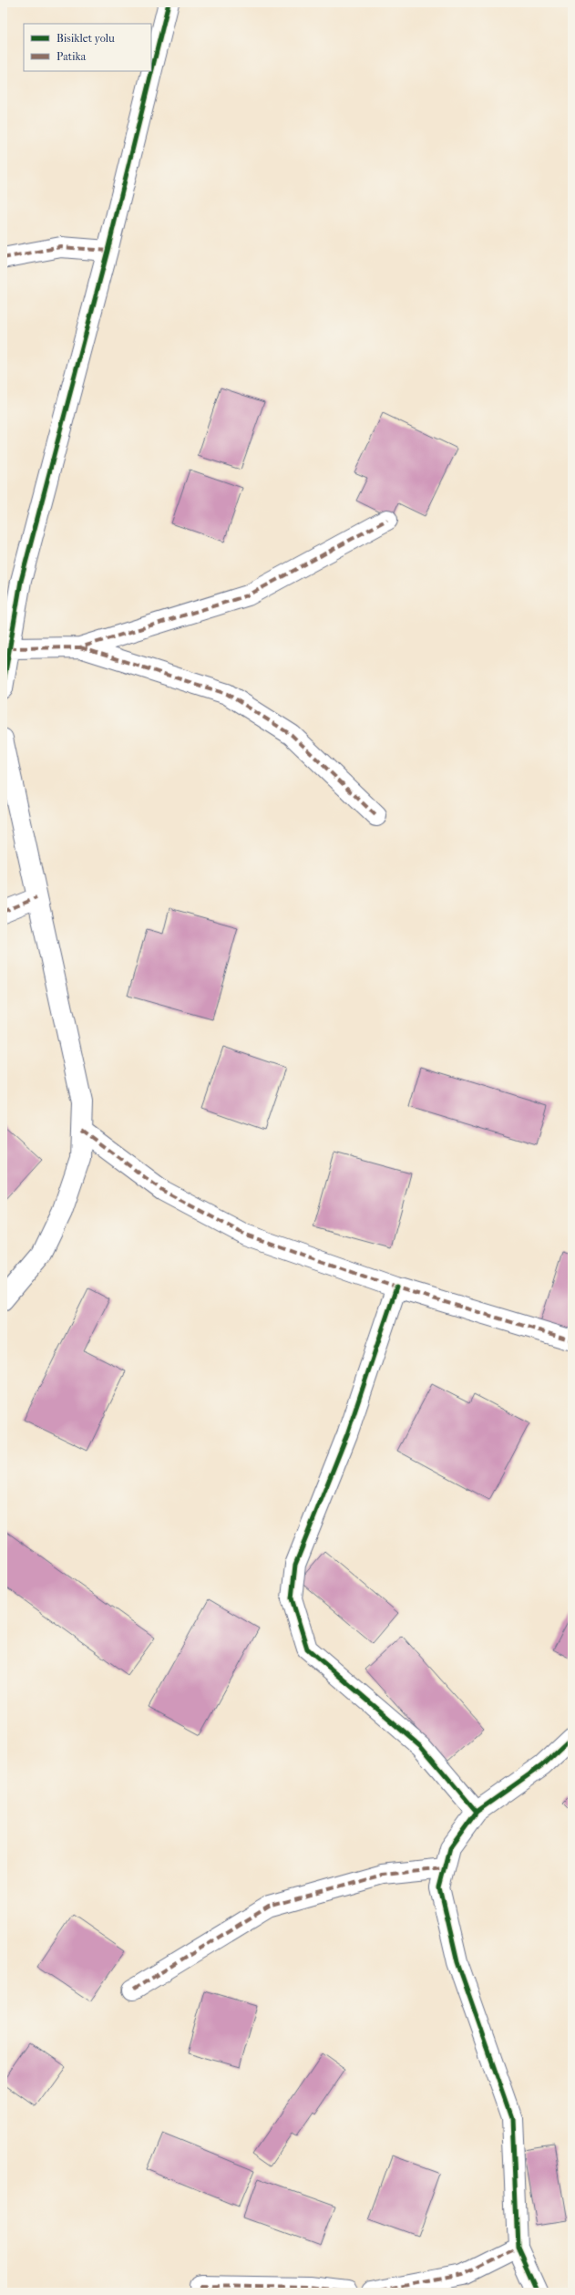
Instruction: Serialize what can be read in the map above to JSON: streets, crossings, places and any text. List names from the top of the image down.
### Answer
{
  "legend": ["Bisiklet yolu", "Patika"]
}
